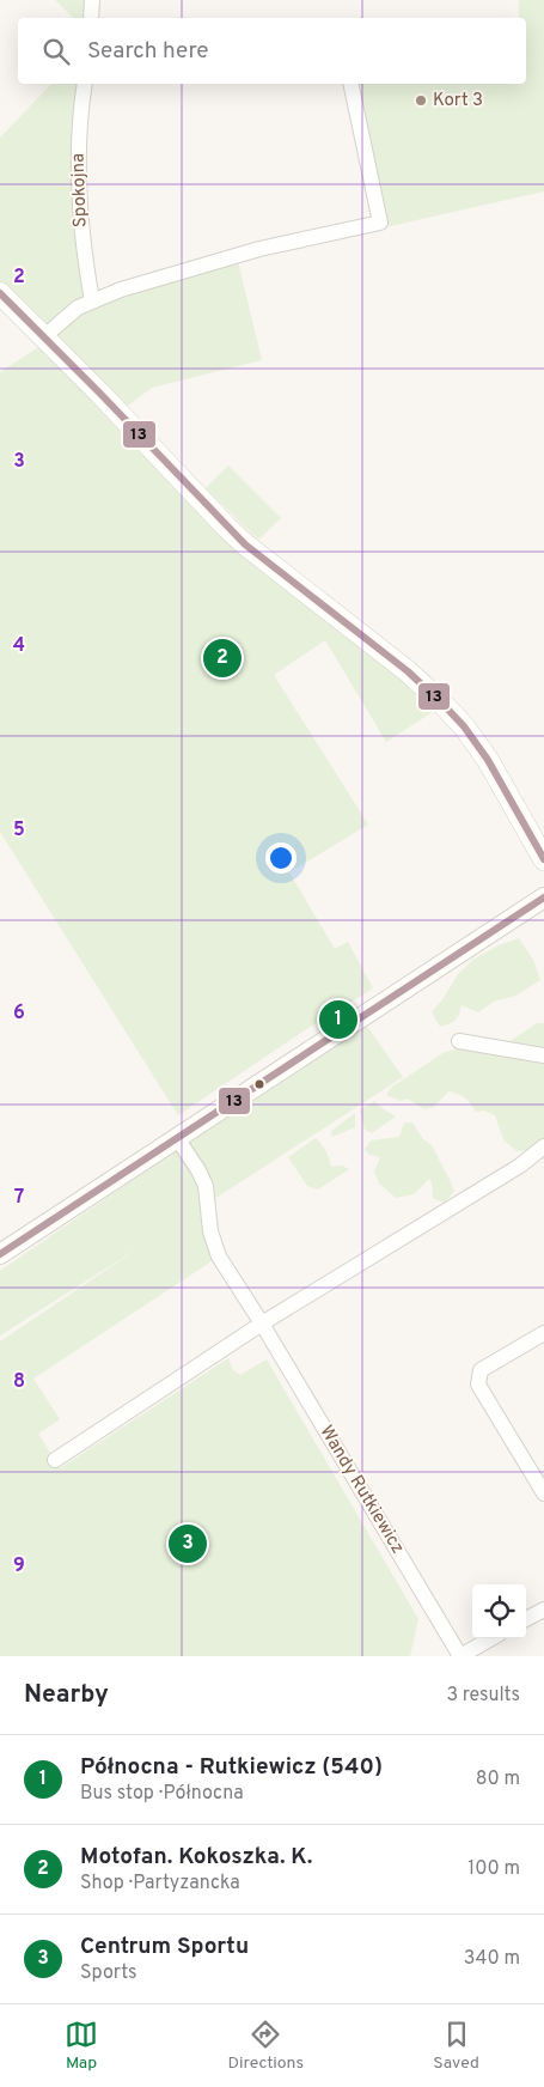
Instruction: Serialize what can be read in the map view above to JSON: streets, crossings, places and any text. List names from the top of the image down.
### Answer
{
  "streets": {
    "street": ["Spokojna", "Wandy Rutkiewicz"]
  },
  "places": ["Kort 3"],
  "lines": ["transit line 13"],
  "page": {
    "search": "Search here",
    "pins": ["2", "1", "3"],
    "heading": ["Nearby", "3 results"],
    "list": [
      {
        "mark": "1",
        "name": "Północna - Rutkiewicz (540)",
        "note": "Bus stop · Północna",
        "value": "80 m"
      },
      {
        "mark": "2",
        "name": "Motofan. Kokoszka. K.",
        "note": "Shop · Partyzancka",
        "value": "100 m"
      },
      {
        "mark": "3",
        "name": "Centrum Sportu",
        "note": "Sports",
        "value": "340 m"
      }
    ],
    "nav": ["Map", "Directions", "Saved"]
  },
  "grid": {
    "rows": [
      "2",
      "3",
      "4",
      "5",
      "6",
      "7",
      "8",
      "9"
    ]
  }
}
